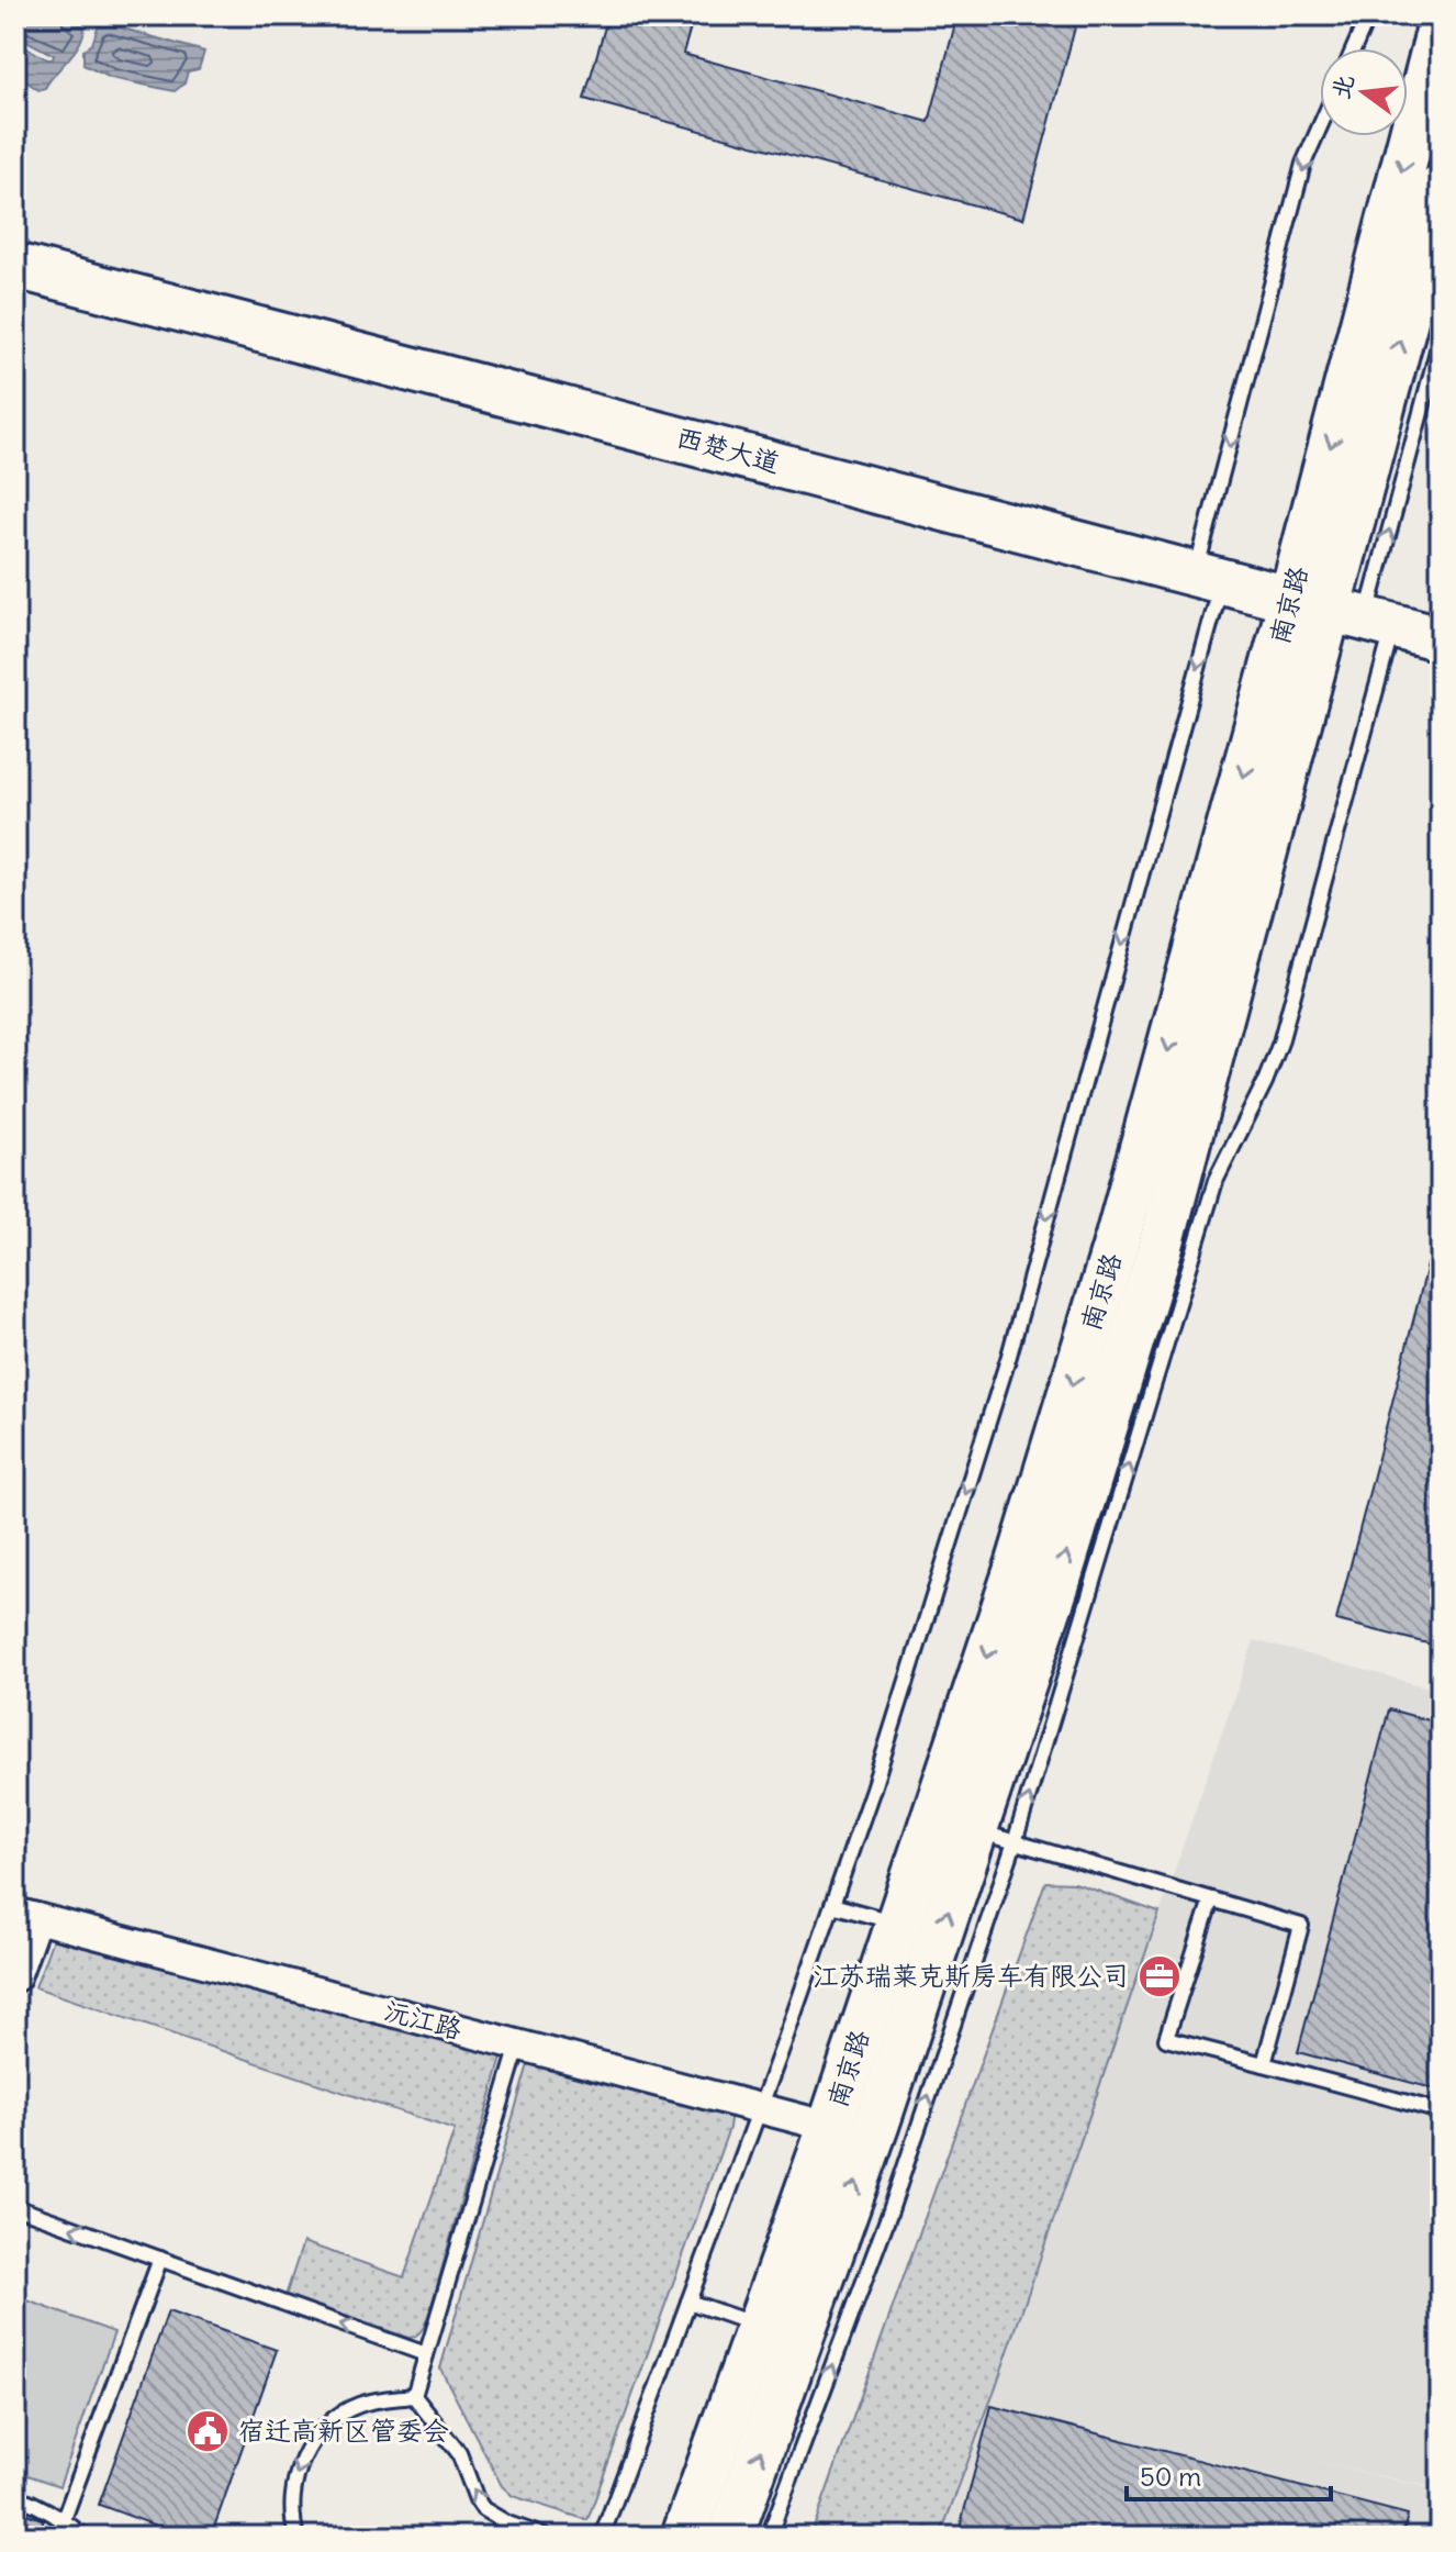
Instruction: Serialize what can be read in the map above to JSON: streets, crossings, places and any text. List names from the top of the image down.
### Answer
{
  "streets": {
    "main road": ["西楚大道", "南京路"],
    "street": ["沅江路"]
  },
  "crossings": [
    ["西楚大道", "南京路"],
    ["南京路", "沅江路"]
  ],
  "places": {
    "office": ["江苏瑞莱克斯房车有限公司"],
    "public building": ["宿迁高新区管委会"]
  },
  "scale_bar": "50 m",
  "north": "left"
}
